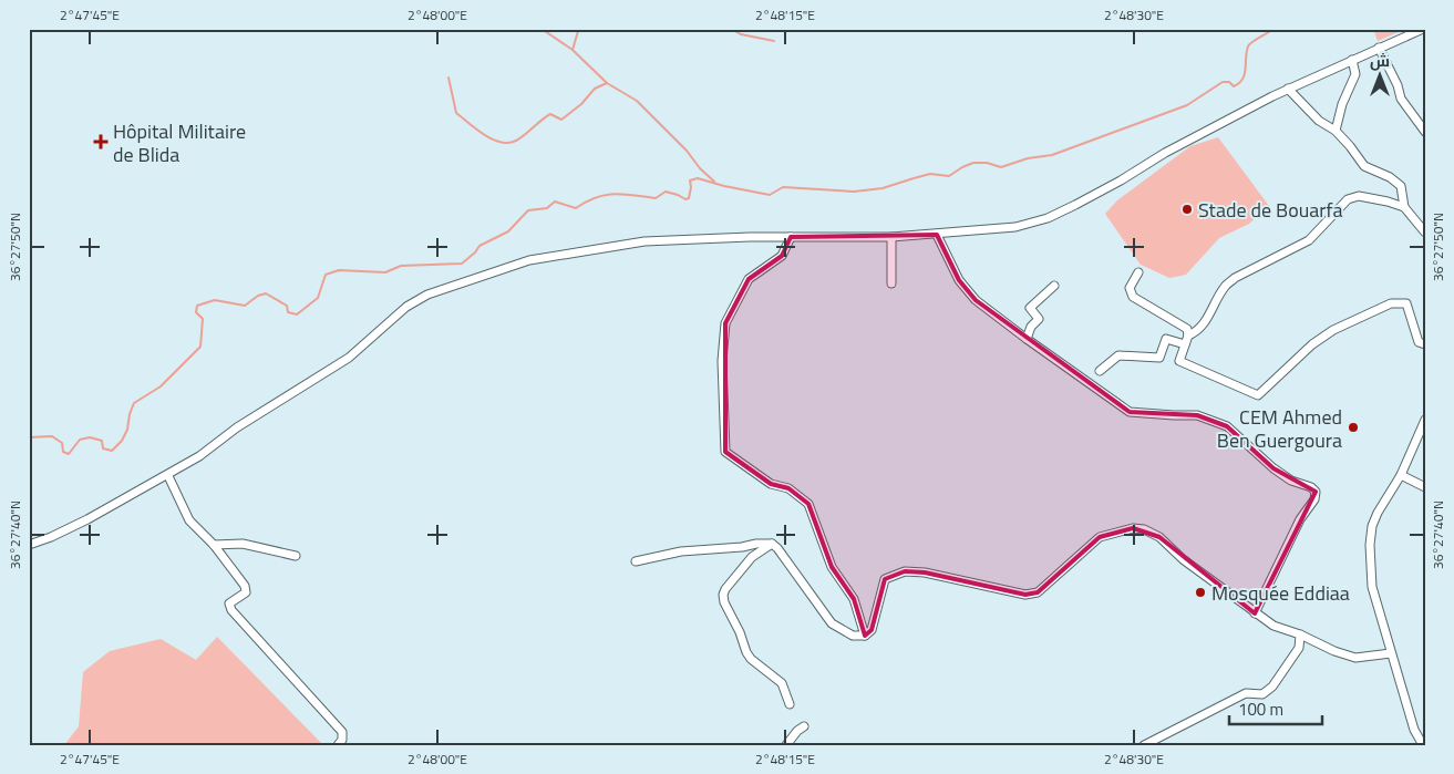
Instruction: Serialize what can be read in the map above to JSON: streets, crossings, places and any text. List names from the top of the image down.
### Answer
{
  "places": {
    "health": ["Hôpital Militaire de Blida"],
    "other": ["Stade de Bouarfa", "CEM Ahmed Ben Guergoura", "Mosquée Eddiaa"]
  },
  "scale_bar": "100 m",
  "north": "top",
  "coordinates": [
    "2°47'45\"E",
    "2°48'00\"E",
    "2°48'15\"E",
    "2°48'30\"E",
    "36°27'50\"N",
    "36°27'40\"N"
  ]
}
